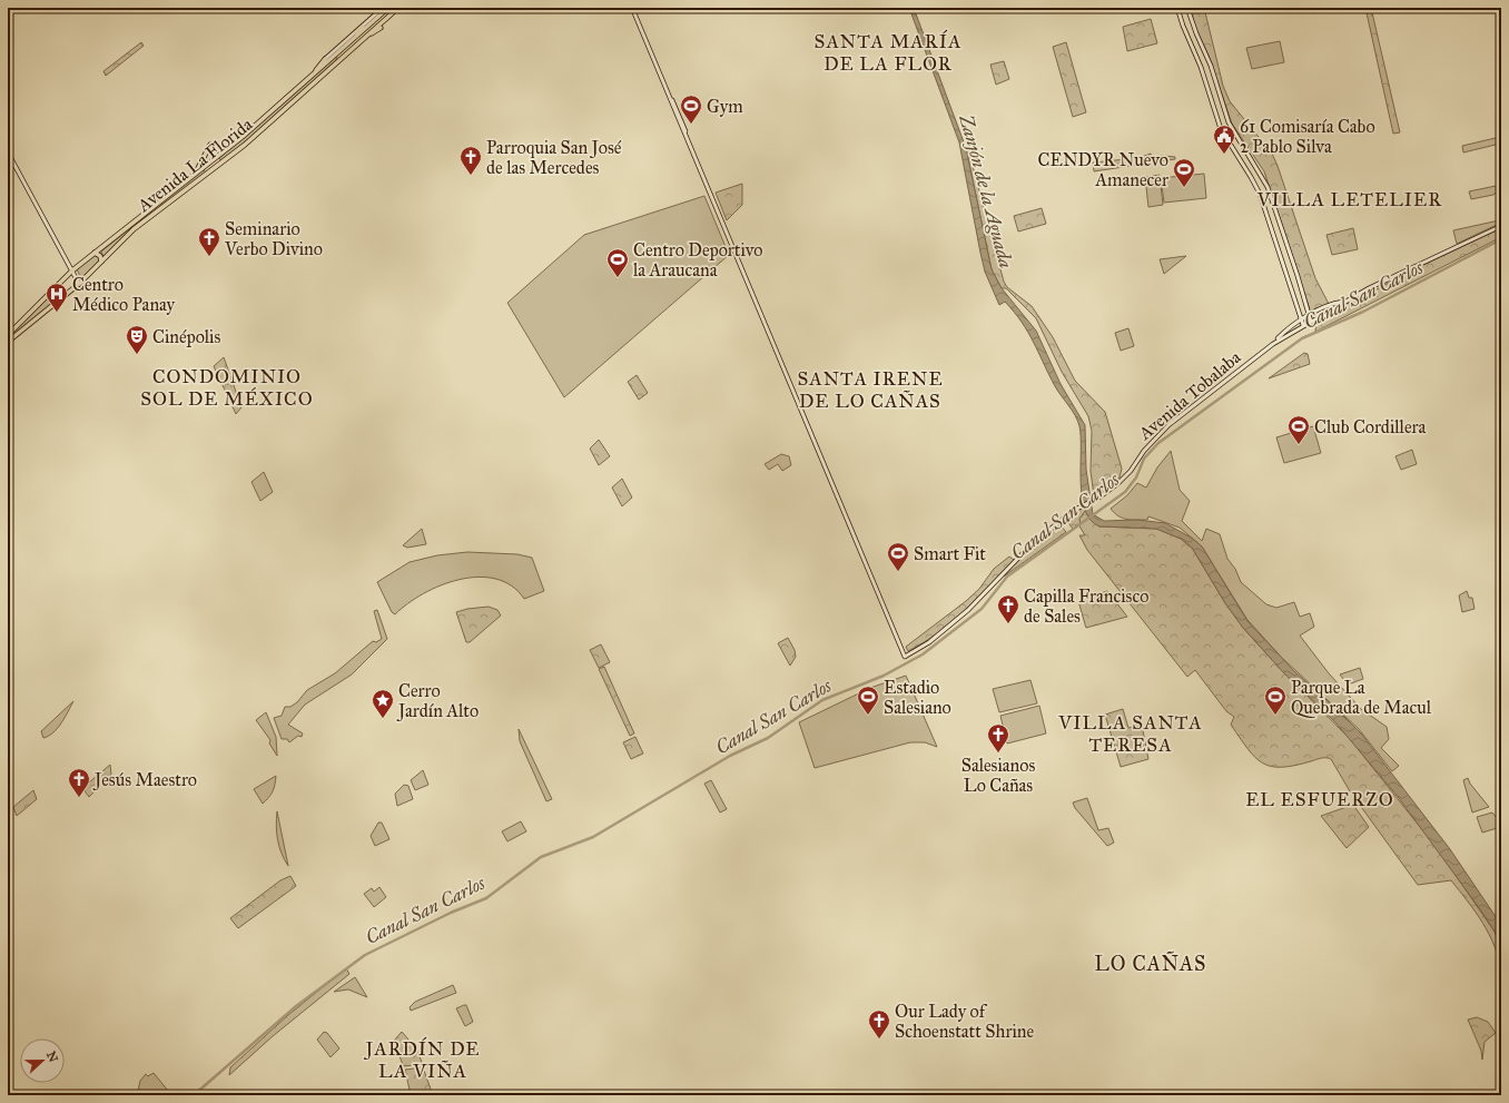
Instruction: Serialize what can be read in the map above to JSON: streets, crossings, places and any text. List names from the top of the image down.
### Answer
{
  "streets": {
    "main road": ["Avenida La Florida", "Avenida Tobalaba"]
  },
  "districts": [
    "SANTA MARÍA DE LA FLOR",
    "VILLA LETELIER",
    "CONDOMINIO SOL DE MÉXICO",
    "SANTA IRENE DE LO CAÑAS",
    "VILLA SANTA TERESA",
    "EL ESFUERZO",
    "LO CAÑAS",
    "JARDÍN DE LA VIÑA"
  ],
  "water": ["Zanjón de la Aguada", "Canal San Carlos"],
  "places": {
    "sports": [
      "Gym",
      "CENDYR Nuevo Amanecer",
      "Centro Deportivo la Araucana",
      "Club Cordillera",
      "Smart Fit",
      "Estadio Salesiano",
      "Parque La Quebrada de Macul"
    ],
    "public building": ["61 Comisaría Cabo 2 Pablo Silva"],
    "church": [
      "Parroquia San José de las Mercedes",
      "Seminario Verbo Divino",
      "Capilla Francisco de Sales",
      "Salesianos Lo Cañas",
      "Jesús Maestro",
      "Our Lady of Schoenstatt Shrine"
    ],
    "hospital": ["Centro Médico Panay"],
    "theatre": ["Cinépolis"],
    "place": ["Cerro Jardín Alto"]
  },
  "north": "right"
}
